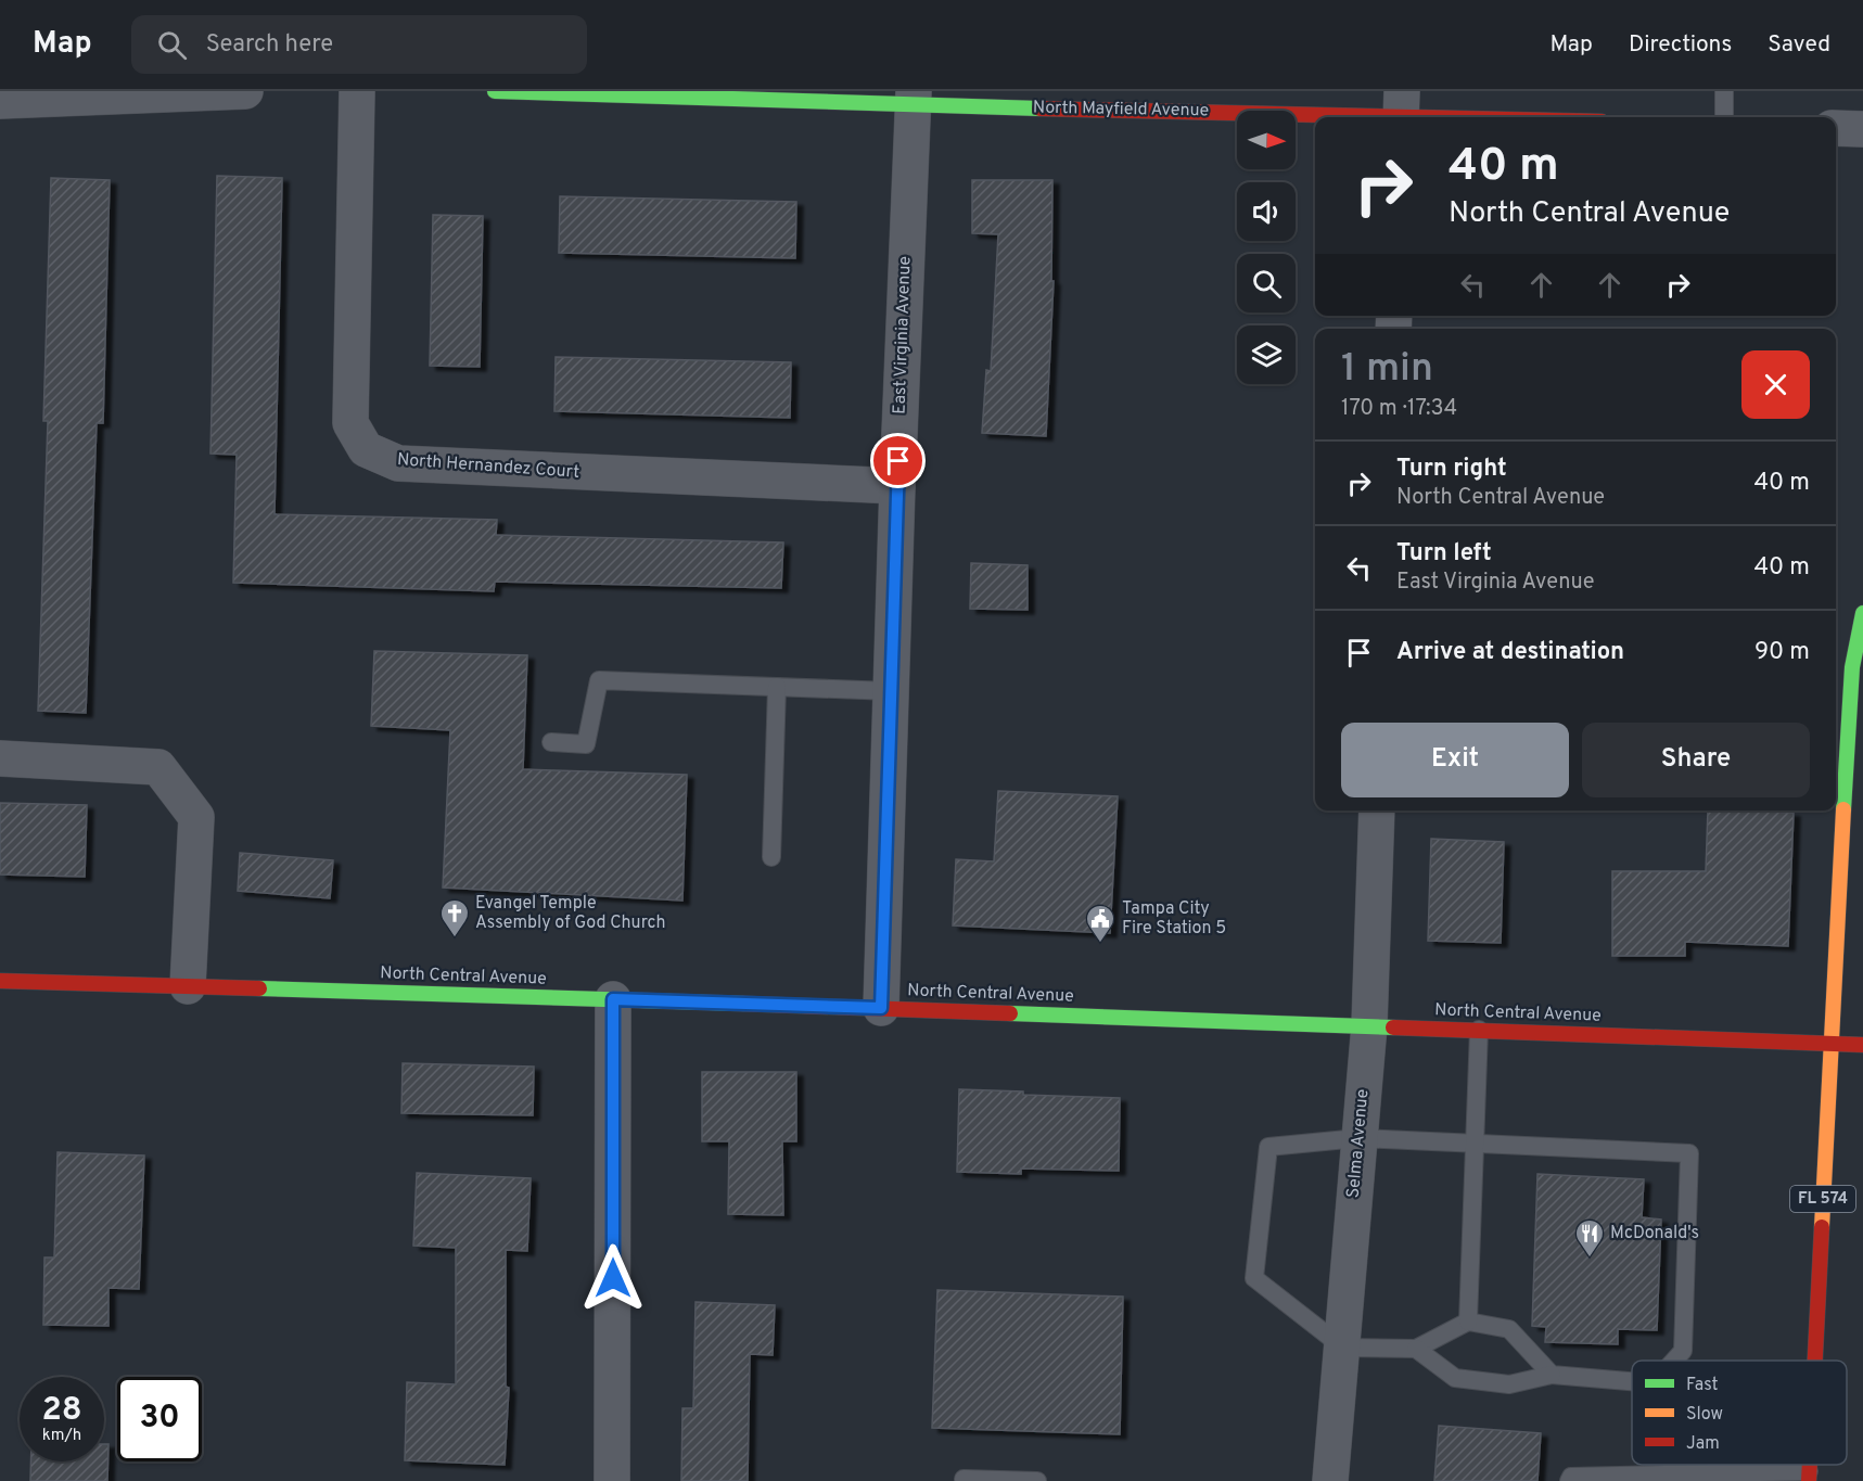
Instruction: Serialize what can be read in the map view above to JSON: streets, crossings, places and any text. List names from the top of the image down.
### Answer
{
  "streets": {
    "street": [
      "North Mayfield Avenue",
      "East Virginia Avenue",
      "North Hernandez Court",
      "North Central Avenue",
      "Selma Avenue",
      "FL 574"
    ]
  },
  "crossings": [
    ["North Mayfield Avenue", "East Virginia Avenue"],
    ["East Virginia Avenue", "North Hernandez Court"],
    ["East Virginia Avenue", "North Central Avenue"],
    ["North Central Avenue", "Selma Avenue"],
    ["North Central Avenue", "FL 574"]
  ],
  "places": {
    "church": ["Evangel Temple Assembly of God Church"],
    "public building": ["Tampa City Fire Station 5"],
    "restaurant": ["McDonald's"]
  },
  "legend": ["Fast", "Slow", "Jam"],
  "north": "right",
  "page": {
    "header": "Map",
    "search": "Search here",
    "nav": ["Map", "Directions", "Saved"],
    "turn": ["40 m", "North Central Avenue"],
    "heading": ["1 min", "170 m · 17:34"],
    "list": [
      {
        "name": "Turn right",
        "note": "North Central Avenue",
        "value": "40 m"
      },
      {
        "name": "Turn left",
        "note": "East Virginia Avenue",
        "value": "40 m"
      },
      {
        "name": "Arrive at destination",
        "value": "90 m"
      }
    ],
    "buttons": ["Exit", "Share"],
    "speed": "28 km/h",
    "limit": "30"
  }
}
